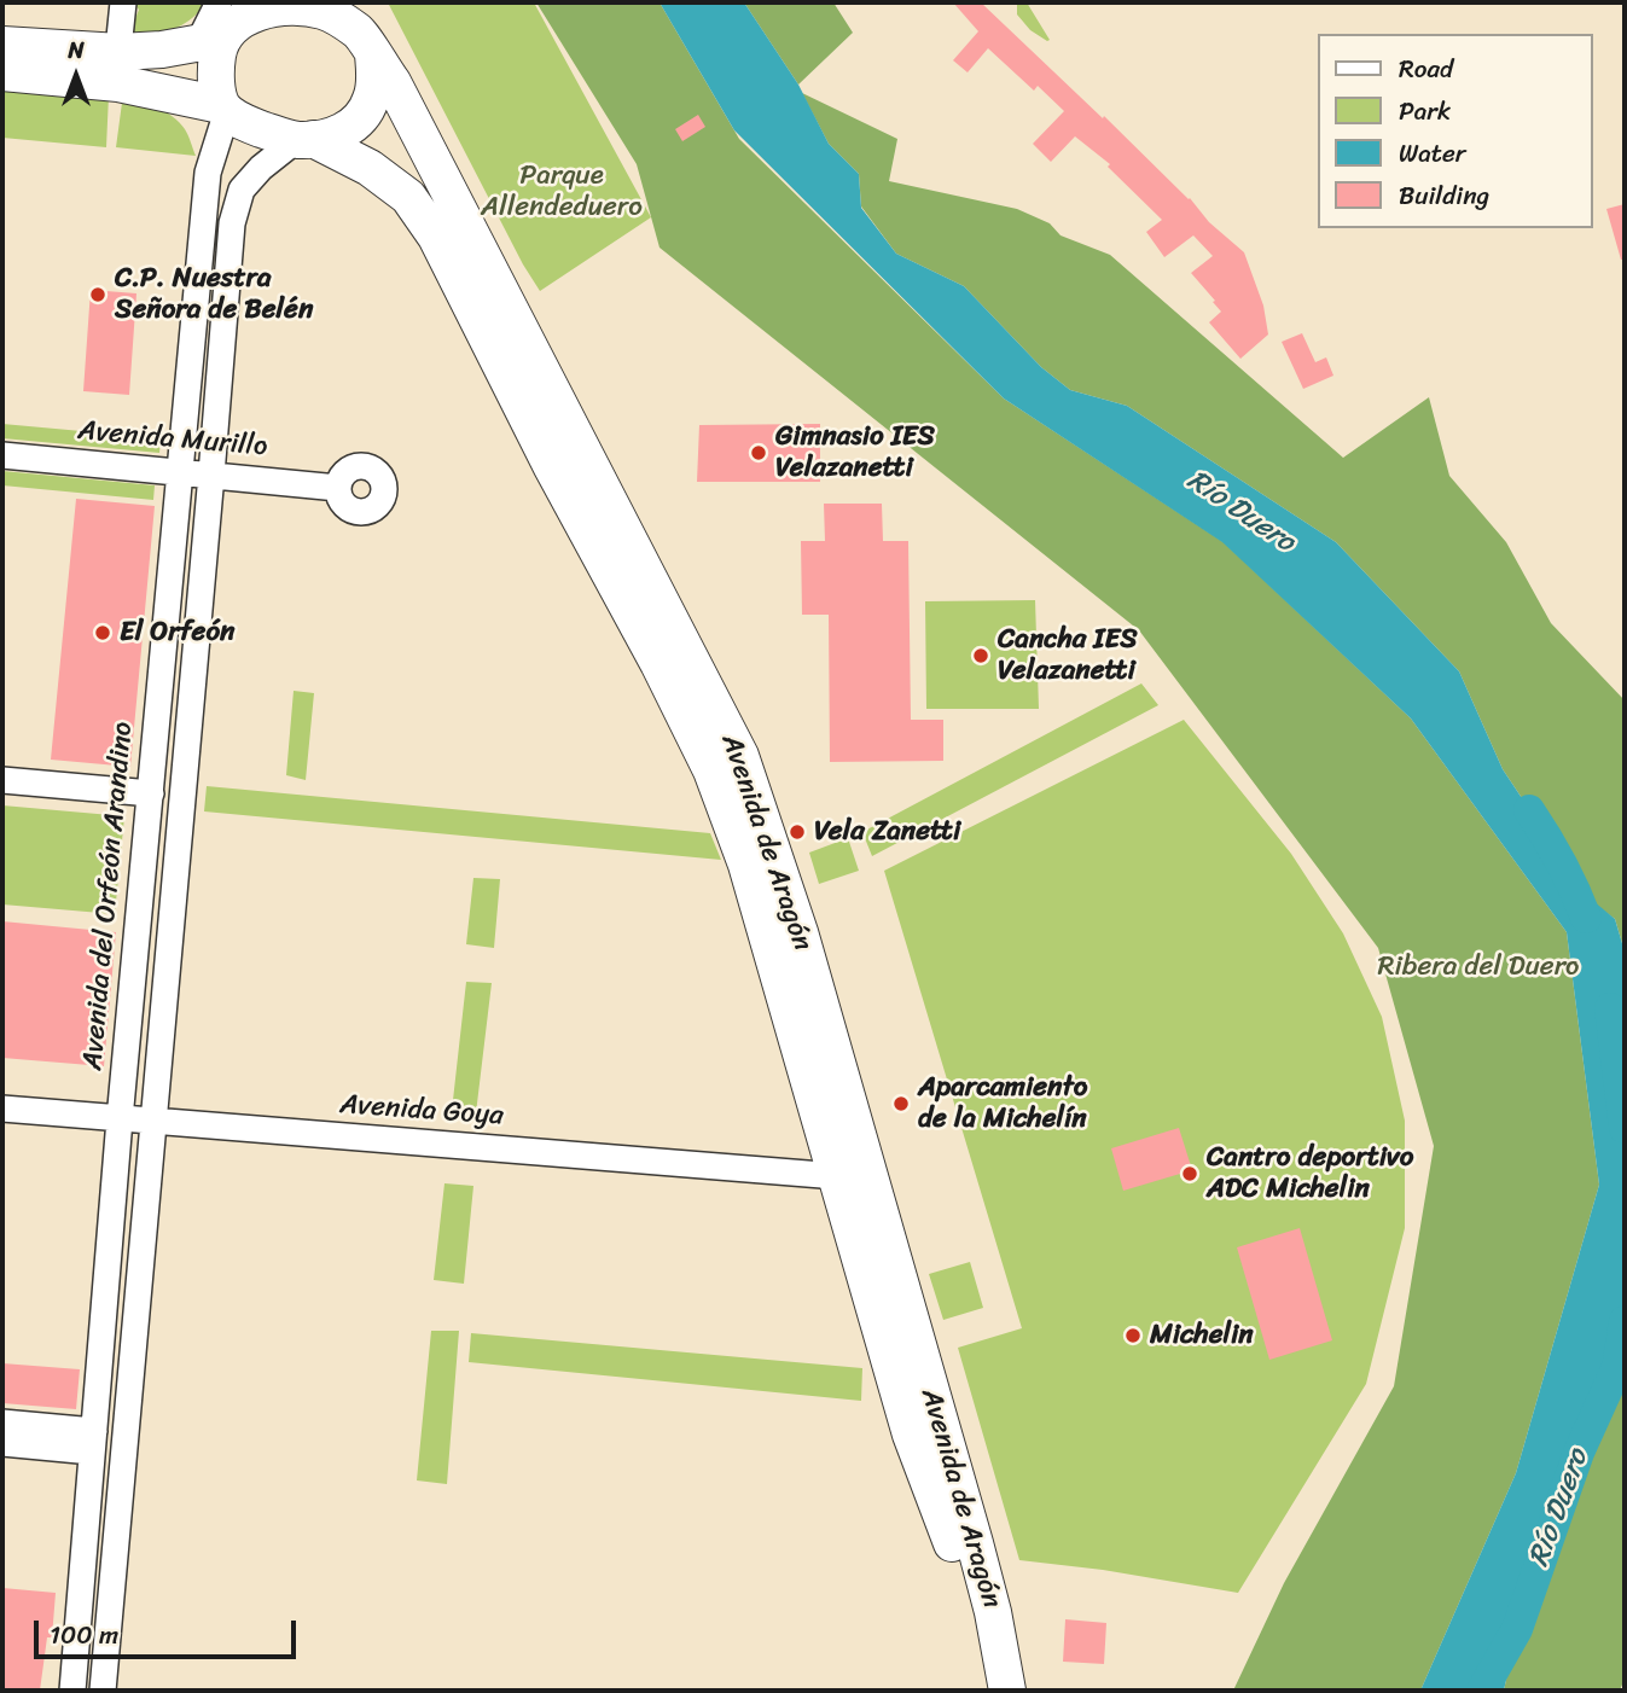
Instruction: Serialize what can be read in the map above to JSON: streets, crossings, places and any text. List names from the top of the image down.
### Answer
{
  "streets": {
    "highway": ["Avenida de Aragón"],
    "street": ["Avenida Murillo", "Avenida del Orfeón Arandino", "Avenida Goya"]
  },
  "crossings": [
    ["Avenida Murillo", "Avenida del Orfeón Arandino"],
    ["Avenida de Aragón", "Avenida del Orfeón Arandino"],
    ["Avenida de Aragón", "Avenida Goya"],
    ["Avenida del Orfeón Arandino", "Avenida Goya"]
  ],
  "water": ["Río Duero"],
  "parks": ["Parque Allendeduero", "Ribera del Duero"],
  "places": [
    "C.P. Nuestra Señora de Belén",
    "Gimnasio IES Velazanetti",
    "El Orfeón",
    "Cancha IES Velazanetti",
    "Vela Zanetti",
    "Aparcamiento de la Michelín",
    "Cantro deportivo ADC Michelin",
    "Michelin"
  ],
  "legend": [
    "Road",
    "Park",
    "Water",
    "Building"
  ],
  "scale_bar": "100 m",
  "north": "top"
}
